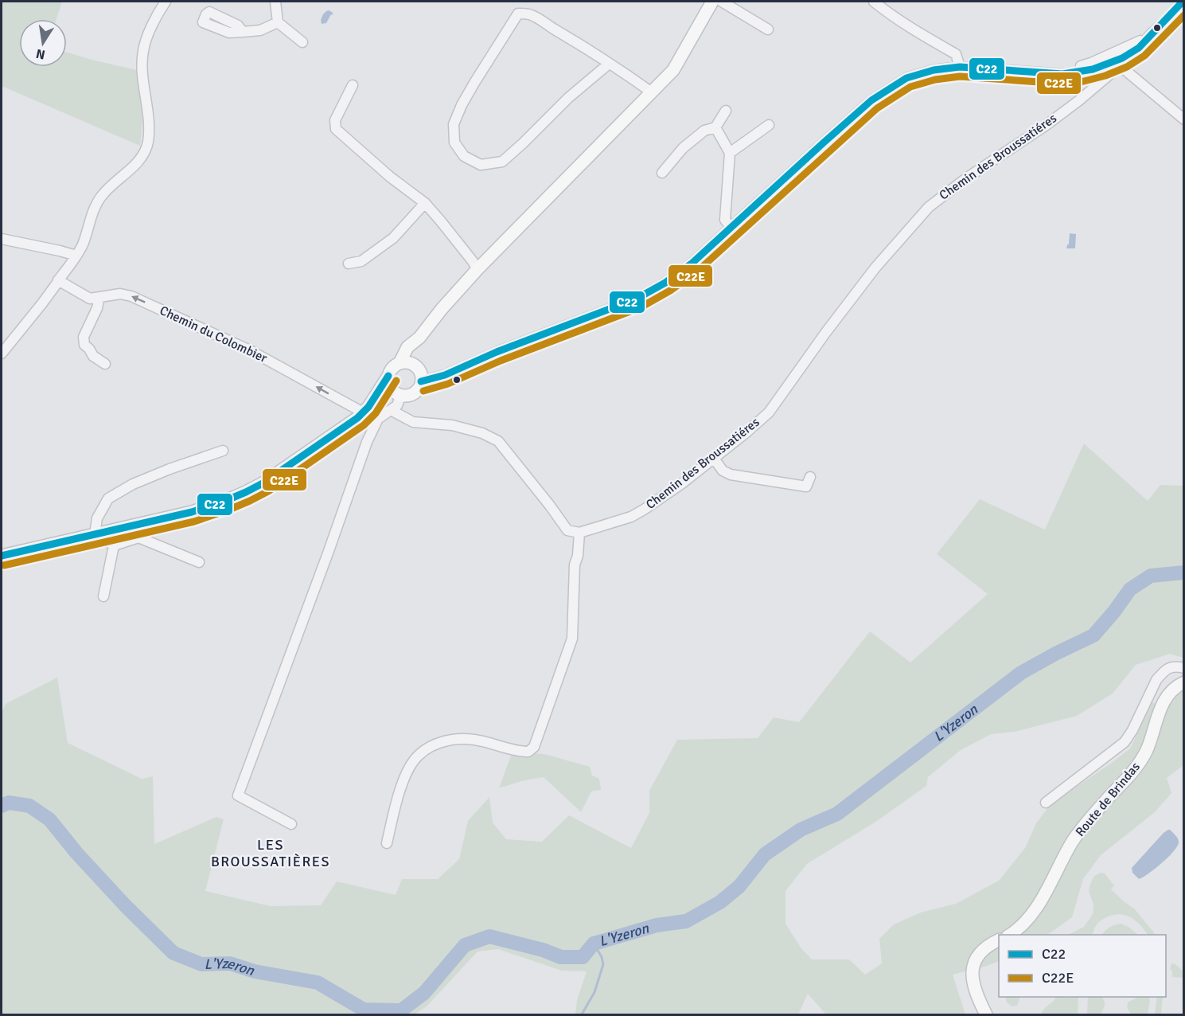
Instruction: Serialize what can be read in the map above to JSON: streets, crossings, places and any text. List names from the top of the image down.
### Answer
{
  "streets": {
    "main road": ["Route de Brindas"],
    "street": ["Chemin des Broussatiéres", "Chemin du Colombier"]
  },
  "one_way": ["Chemin du Colombier"],
  "districts": ["LES BROUSSATIÈRES"],
  "water": ["L'Yzeron"],
  "lines": ["transit line C22", "transit line C22E"],
  "legend": ["C22", "C22E"],
  "north": "bottom"
}
